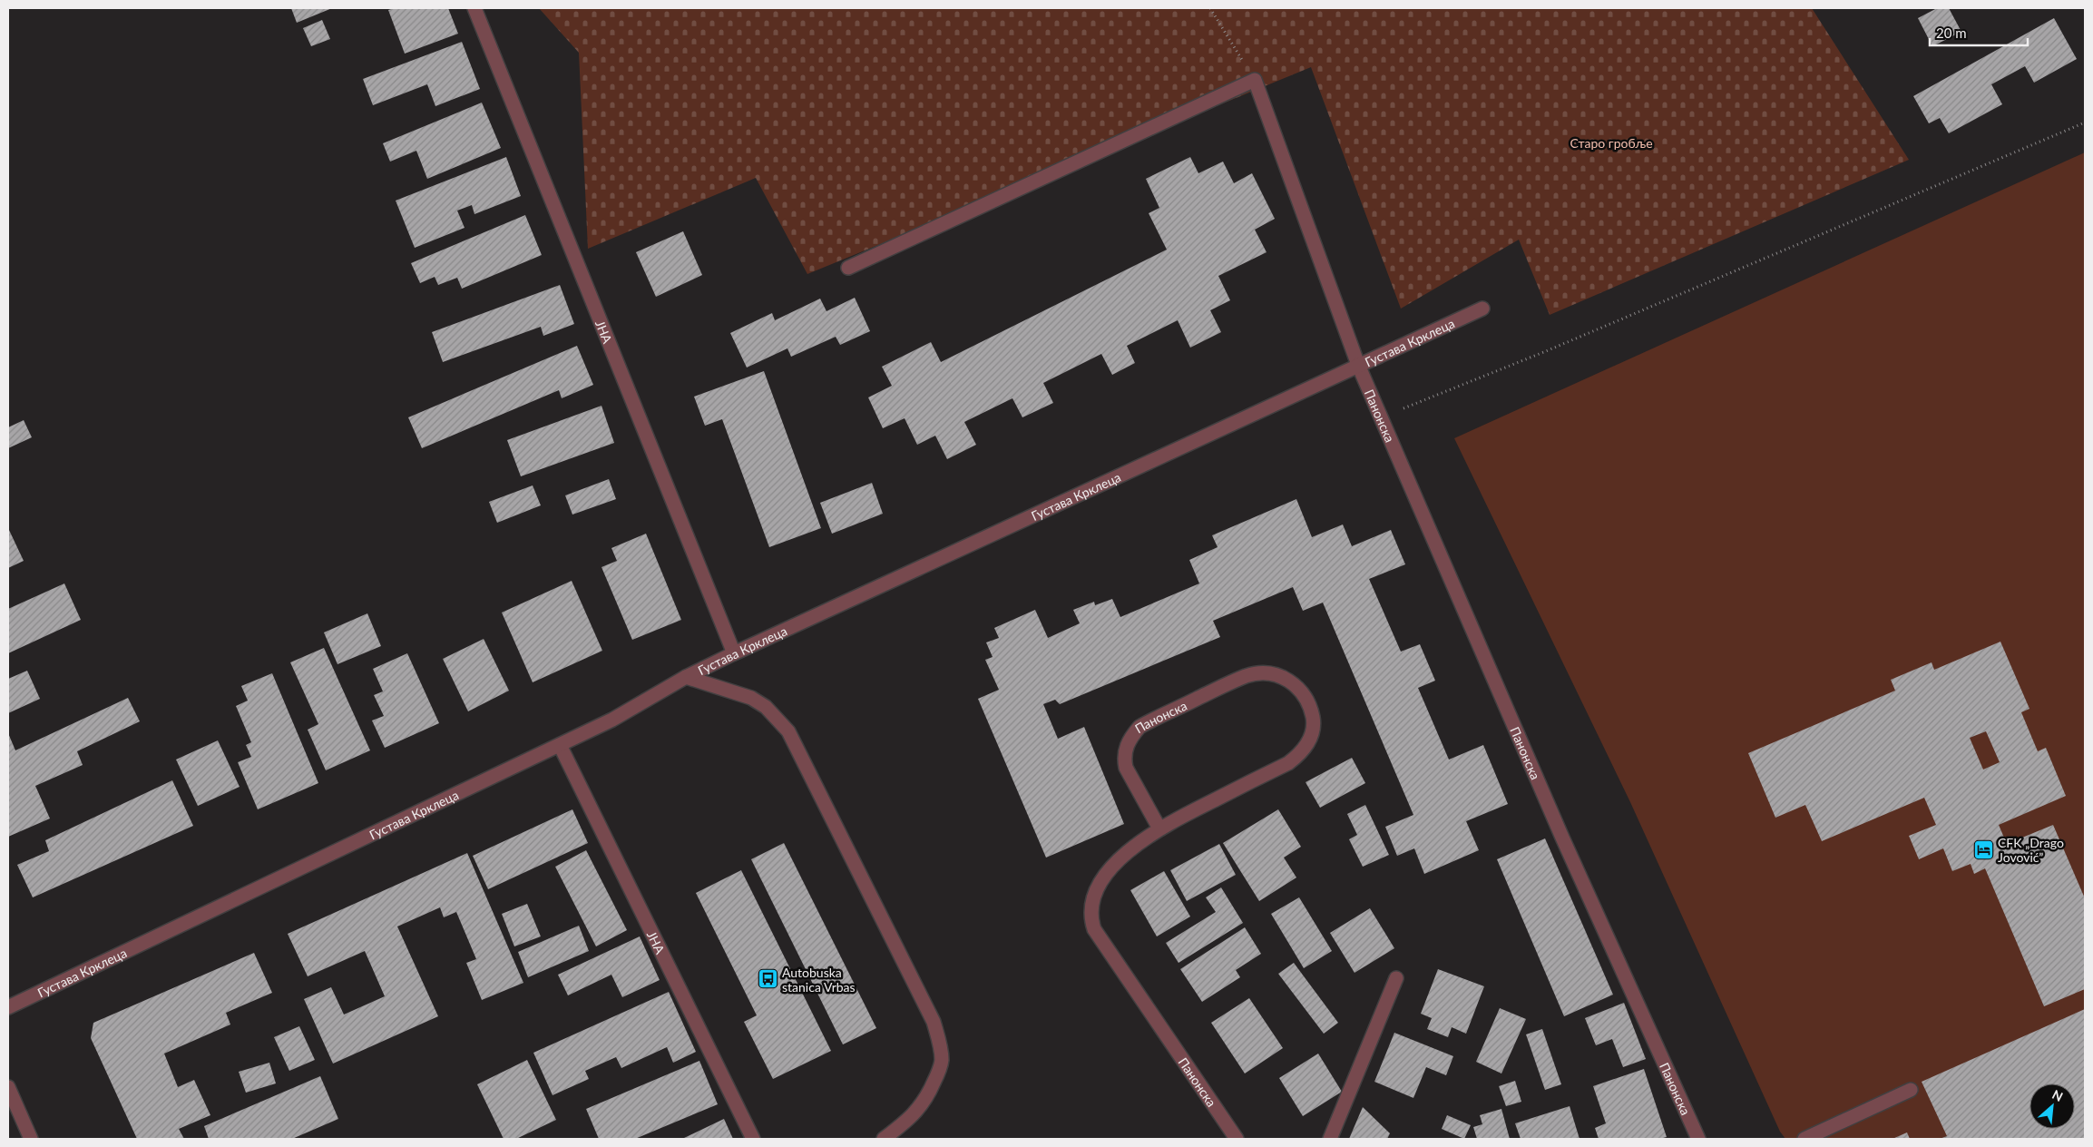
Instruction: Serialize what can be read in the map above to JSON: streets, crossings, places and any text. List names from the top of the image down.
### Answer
{
  "streets": {
    "street": ["ЈНА", "Густава Крклеца", "Панонска"]
  },
  "crossings": [
    ["ЈНА", "Густава Крклеца"],
    ["Густава Крклеца", "Панонска"]
  ],
  "parks": ["Старо гробље"],
  "places": {
    "hotel": ["CFK „Drago Jovović”"],
    "bus stop": ["Autobuska stanica Vrbas"]
  },
  "scale_bar": "20 m",
  "north": "top right"
}
